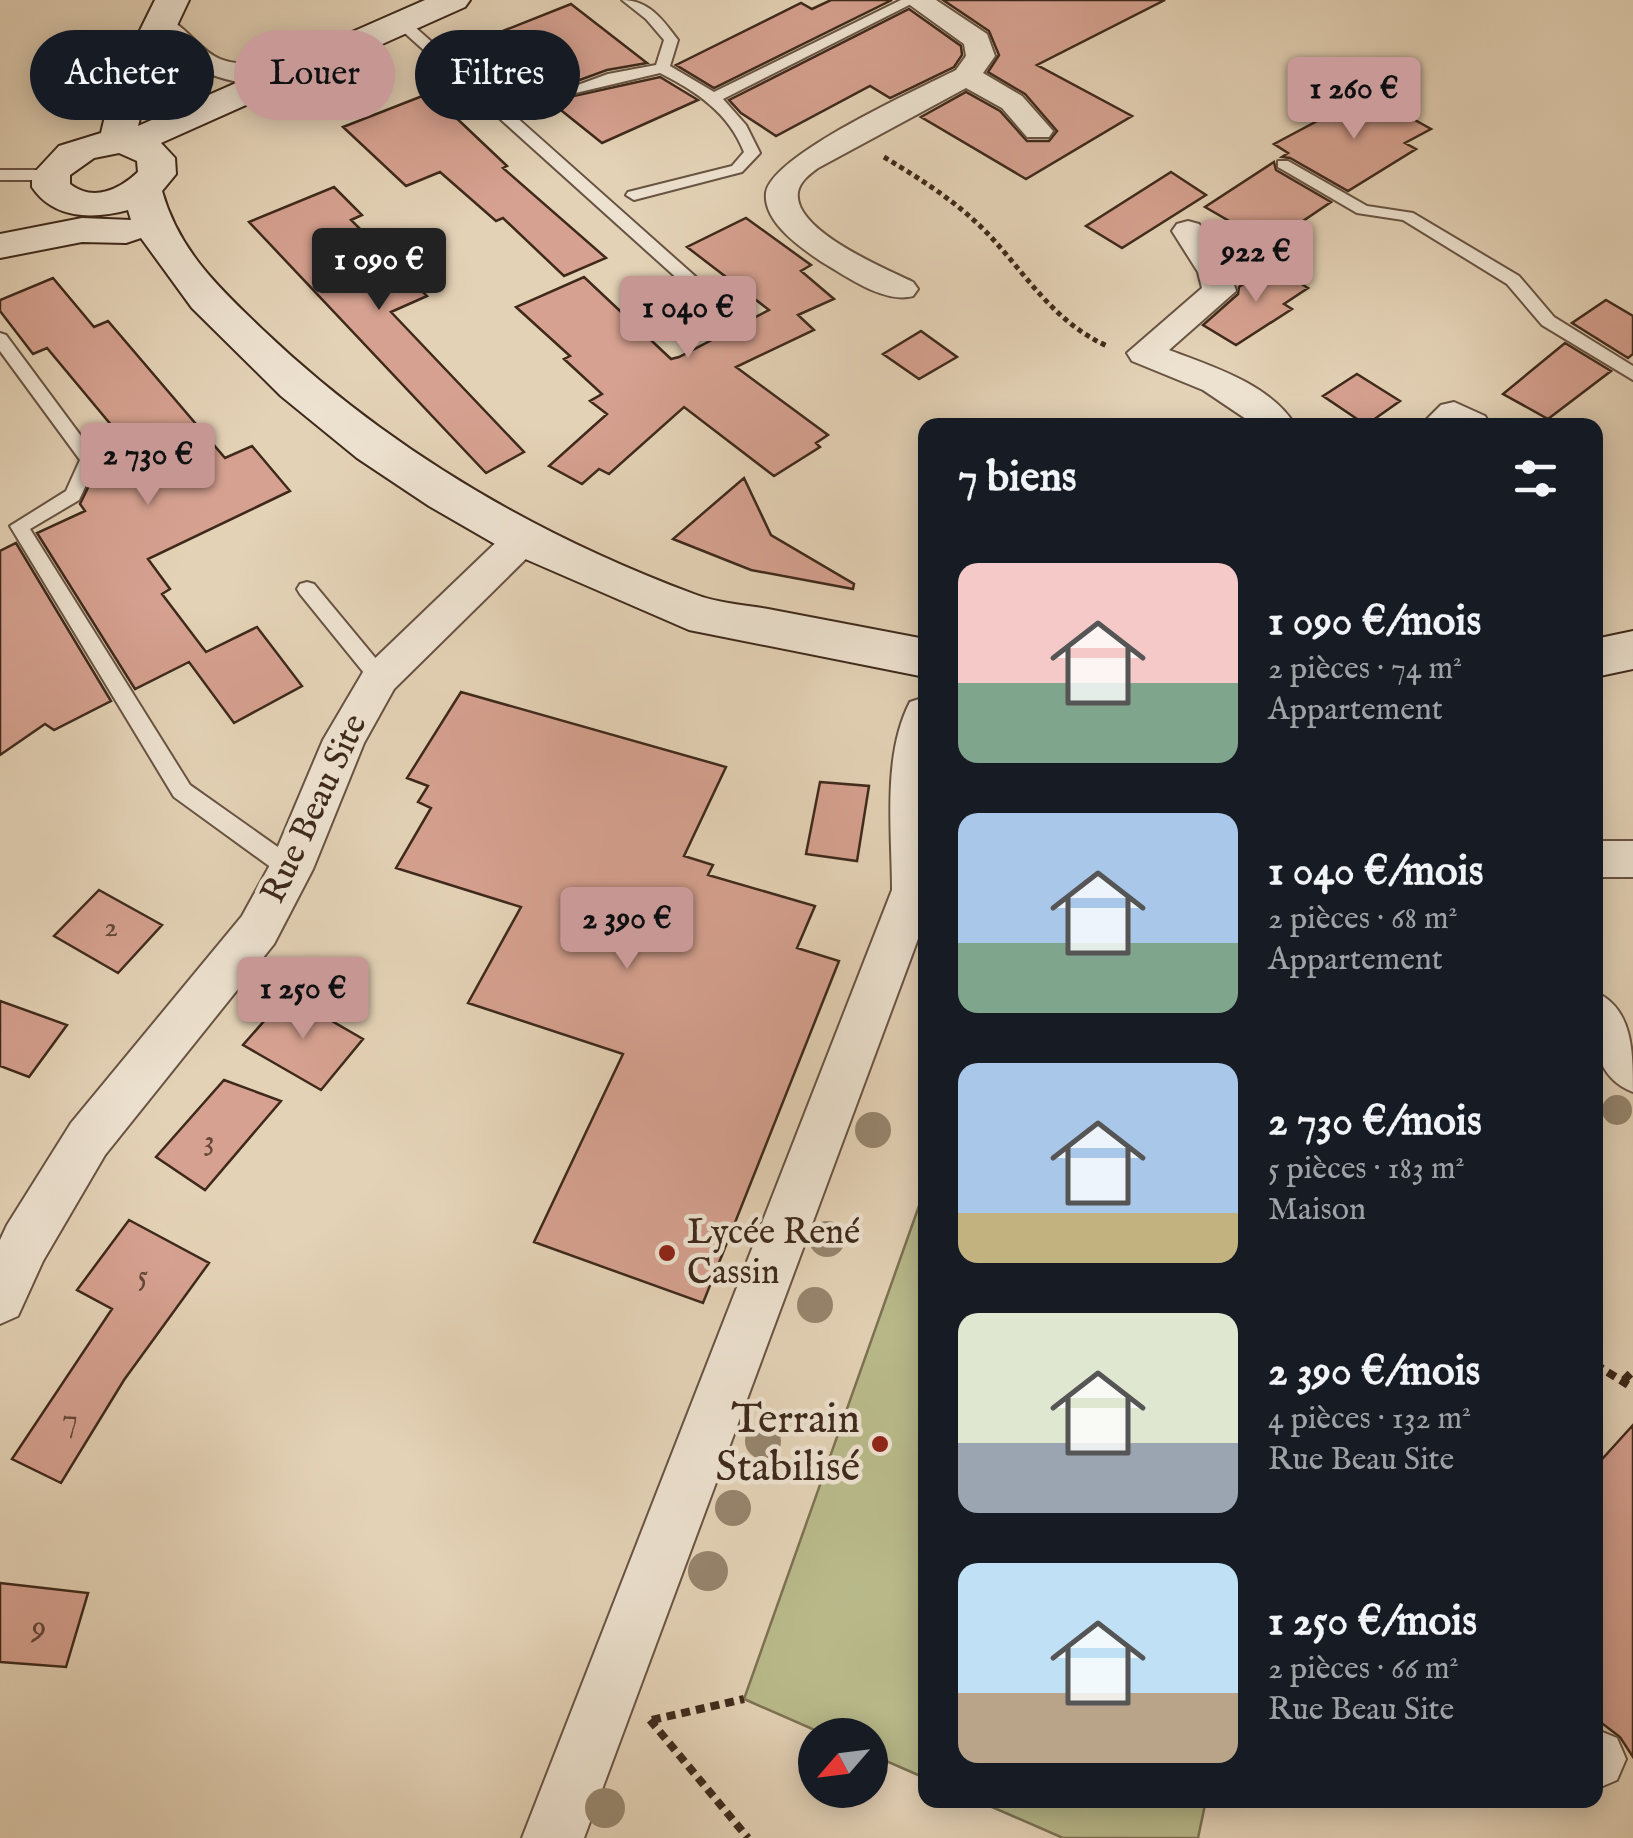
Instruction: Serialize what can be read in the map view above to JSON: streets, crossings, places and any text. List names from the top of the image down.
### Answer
{
  "streets": {
    "street": ["Rue Beau Site"]
  },
  "places": ["Lycée René Cassin", "Terrain Stabilisé"],
  "house_numbers": [
    "2",
    "3",
    "5",
    "7",
    "9"
  ],
  "north": "bottom left",
  "page": {
    "chip": ["Acheter", "Louer", "Filtres"],
    "price": [
      "1 260 €",
      "922 €",
      "1 090 €",
      "1 040 €",
      "2 730 €",
      "2 390 €",
      "1 250 €"
    ],
    "heading": "7 biens",
    "list": [
      {
        "name": "1 090 €/mois",
        "note": "2 pièces · 74 m² · Appartement"
      },
      {
        "name": "1 040 €/mois",
        "note": "2 pièces · 68 m² · Appartement"
      },
      {
        "name": "2 730 €/mois",
        "note": "5 pièces · 183 m² · Maison"
      },
      {
        "name": "2 390 €/mois",
        "note": "4 pièces · 132 m² · Rue Beau Site"
      },
      {
        "name": "1 250 €/mois",
        "note": "2 pièces · 66 m² · Rue Beau Site"
      }
    ]
  }
}
